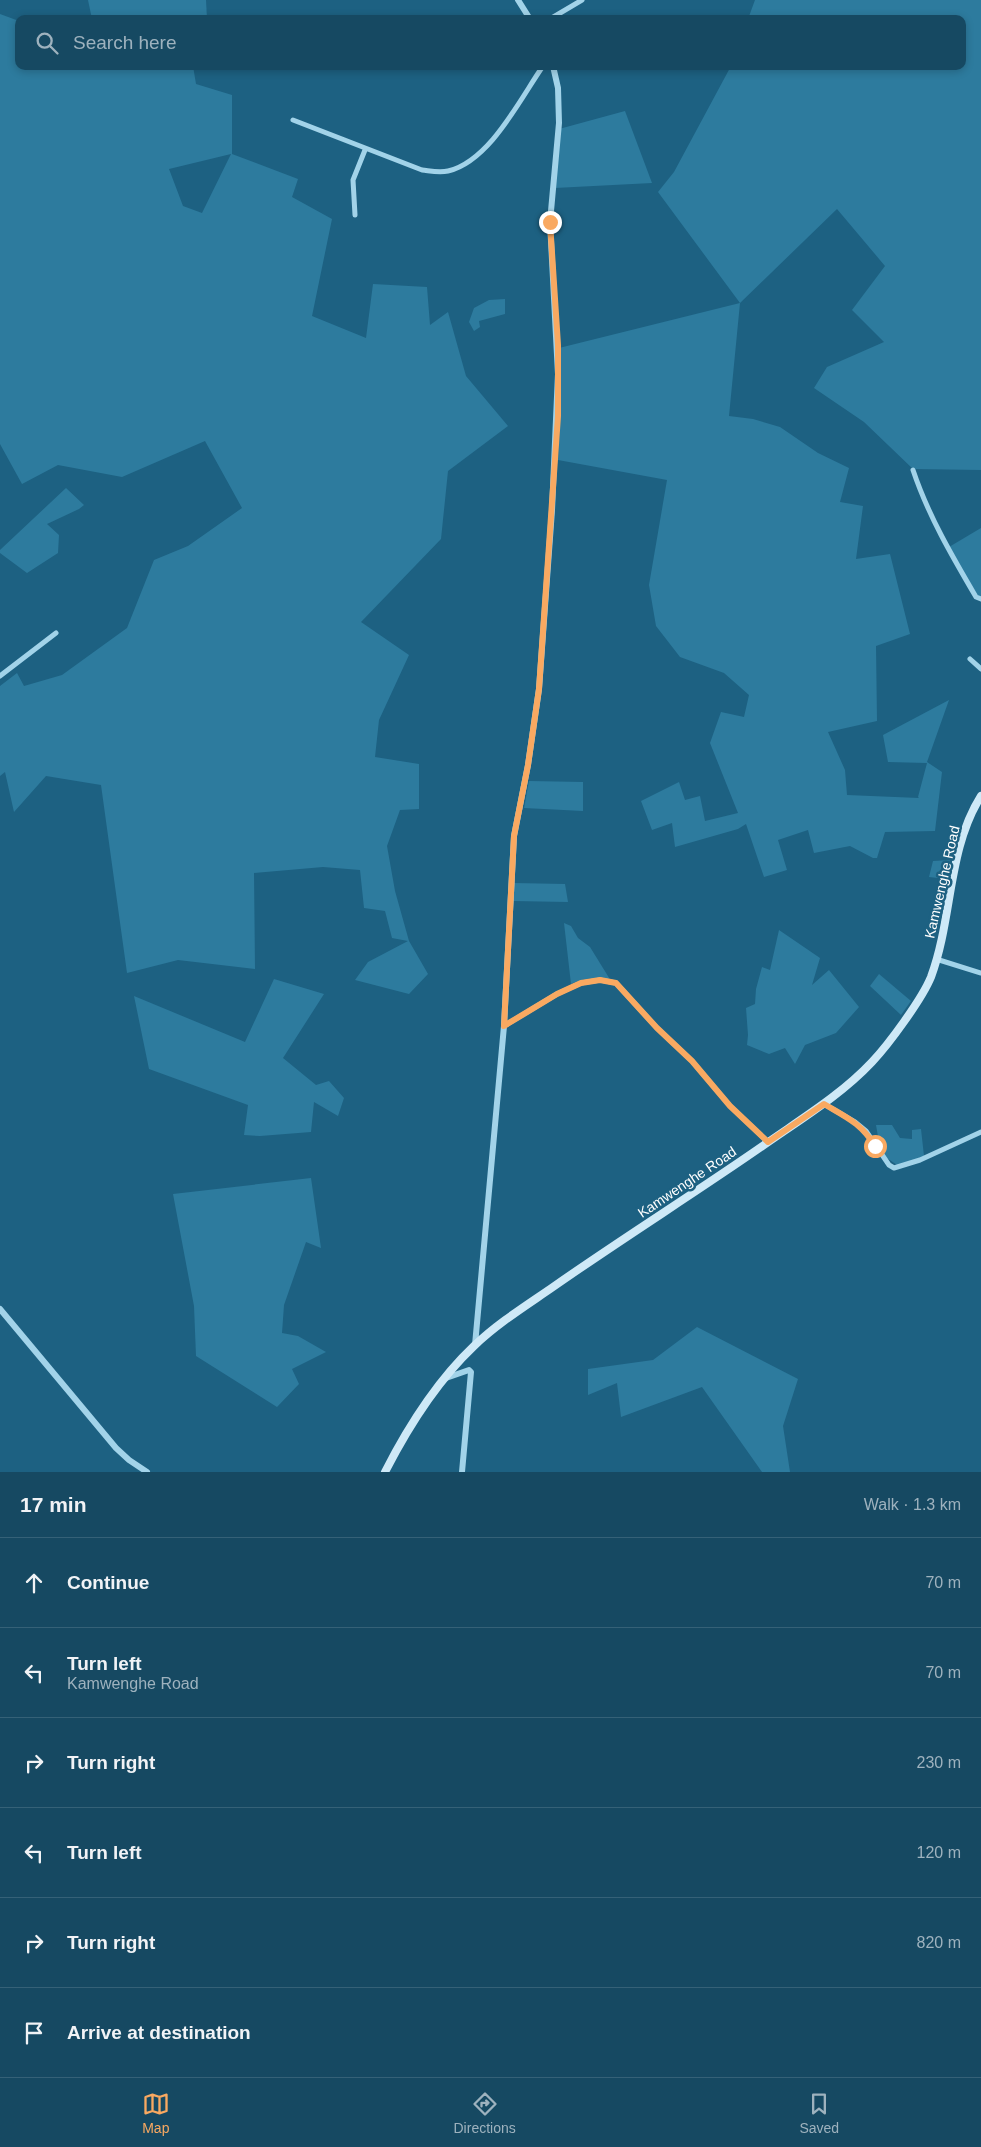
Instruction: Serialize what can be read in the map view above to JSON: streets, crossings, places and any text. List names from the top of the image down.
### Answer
{
  "streets": {
    "main road": ["Kamwenghe Road"]
  },
  "page": {
    "search": "Search here",
    "heading": ["17 min", "Walk · 1.3 km"],
    "list": [
      ["Continue", "70 m"],
      ["Turn left", "Kamwenghe Road", "70 m"],
      ["Turn right", "230 m"],
      ["Turn left", "120 m"],
      ["Turn right", "820 m"],
      "Arrive at destination"
    ],
    "nav": ["Map", "Directions", "Saved"]
  }
}
